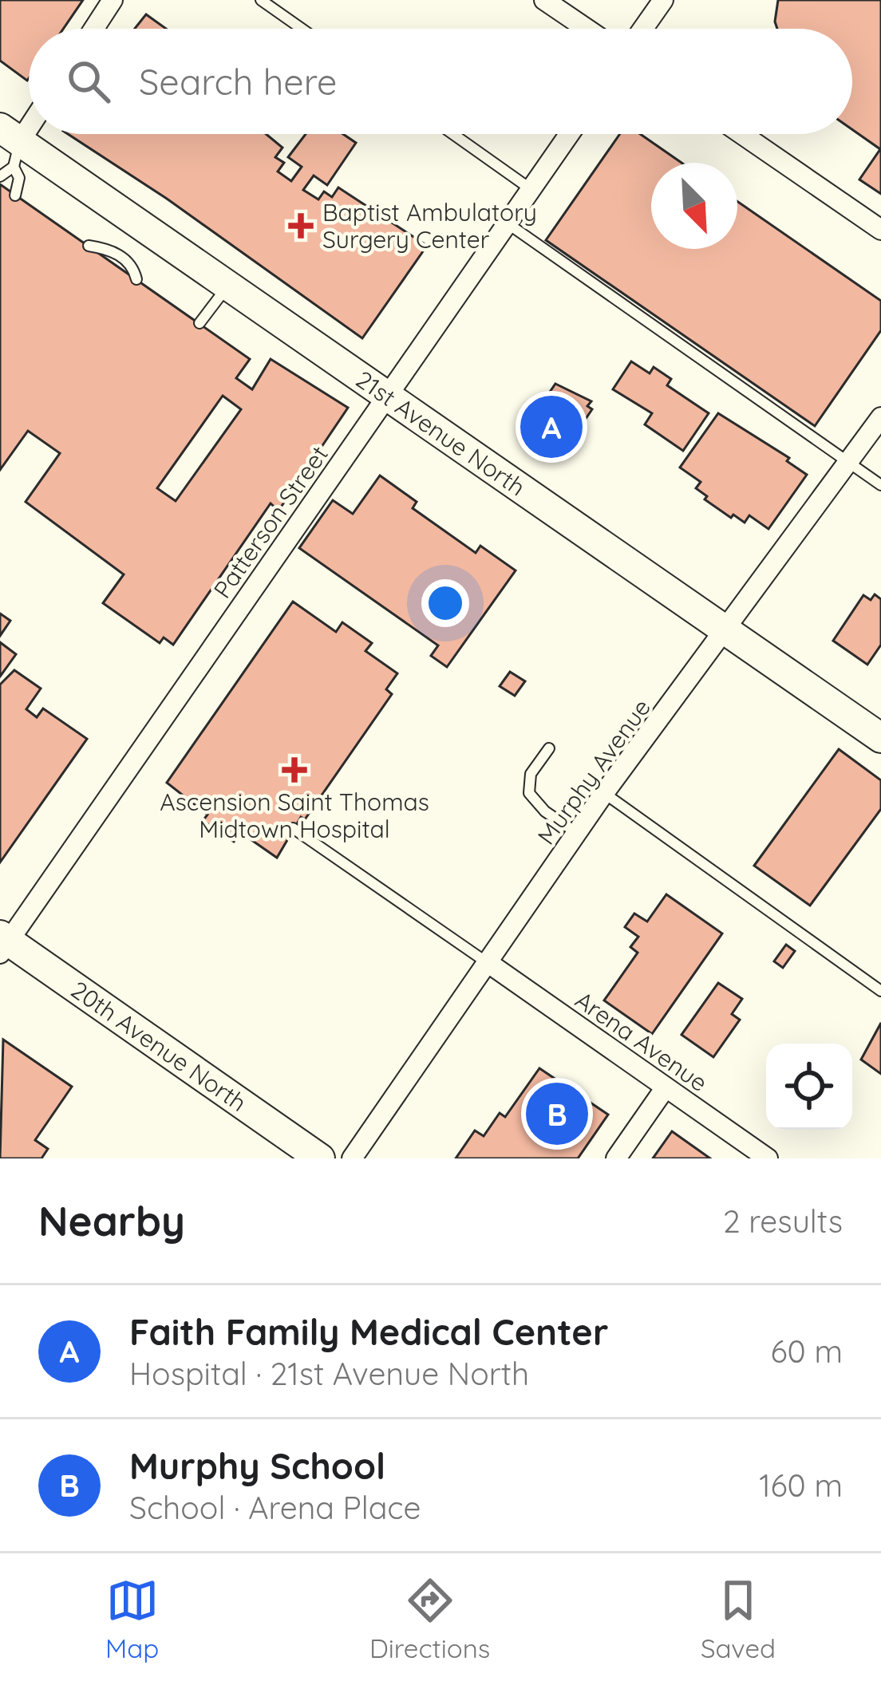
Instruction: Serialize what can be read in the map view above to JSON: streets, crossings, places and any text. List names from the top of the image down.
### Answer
{
  "streets": {
    "main road": ["21st Avenue North", "20th Avenue North"],
    "street": ["Patterson Street", "Murphy Avenue", "Arena Avenue"]
  },
  "crossings": [
    ["21st Avenue North", "Patterson Street"],
    ["21st Avenue North", "Murphy Avenue"],
    ["Patterson Street", "20th Avenue North"],
    ["Murphy Avenue", "Arena Avenue"]
  ],
  "places": {
    "health": ["Baptist Ambulatory Surgery Center", "Ascension Saint Thomas Midtown Hospital"]
  },
  "north": "bottom right",
  "page": {
    "search": "Search here",
    "pins": ["A", "B"],
    "heading": ["Nearby", "2 results"],
    "list": [
      {
        "mark": "A",
        "name": "Faith Family Medical Center",
        "note": "Hospital · 21st Avenue North",
        "value": "60 m"
      },
      {
        "mark": "B",
        "name": "Murphy School",
        "note": "School · Arena Place",
        "value": "160 m"
      }
    ],
    "nav": ["Map", "Directions", "Saved"]
  }
}
